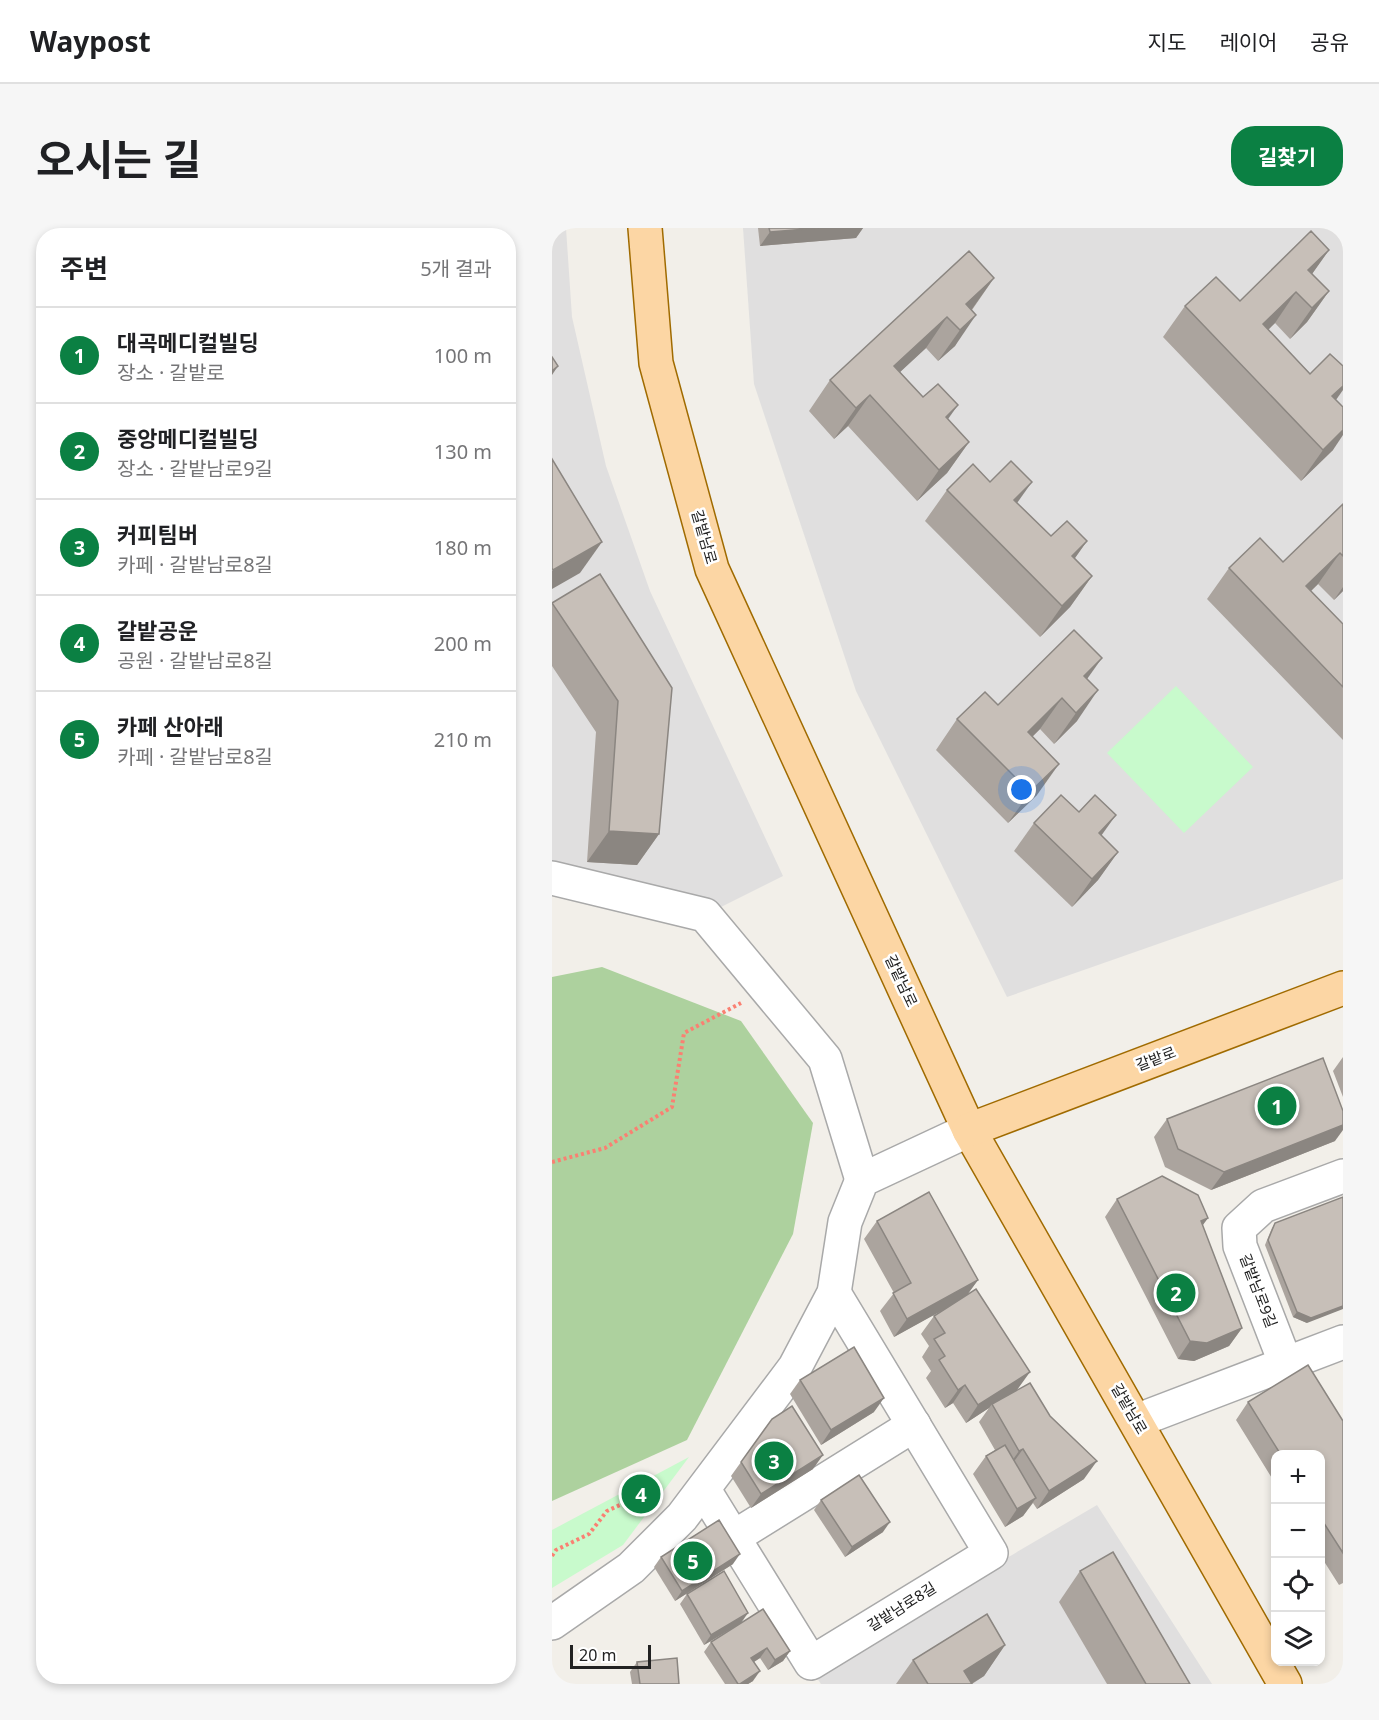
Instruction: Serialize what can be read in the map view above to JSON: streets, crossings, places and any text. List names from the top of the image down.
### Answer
{
  "streets": {
    "main road": ["갈밭남로", "갈밭로"],
    "street": ["갈밭남로9길", "갈밭남로8길"]
  },
  "crossings": [
    ["갈밭남로", "갈밭로"]
  ],
  "scale_bar": "20 m",
  "page": {
    "header": "Waypost",
    "nav": ["지도", "레이어", "공유"],
    "title": "오시는 길",
    "buttons": "길찾기",
    "heading": ["주변", "5개 결과"],
    "list": [
      {
        "mark": "1",
        "name": "대곡메디컬빌딩",
        "note": "장소 · 갈밭로",
        "value": "100 m"
      },
      {
        "mark": "2",
        "name": "중앙메디컬빌딩",
        "note": "장소 · 갈밭남로9길",
        "value": "130 m"
      },
      {
        "mark": "3",
        "name": "커피팀버",
        "note": "카페 · 갈밭남로8길",
        "value": "180 m"
      },
      {
        "mark": "4",
        "name": "갈밭공운",
        "note": "공원 · 갈밭남로8길",
        "value": "200 m"
      },
      {
        "mark": "5",
        "name": "카페 산아래",
        "note": "카페 · 갈밭남로8길",
        "value": "210 m"
      }
    ],
    "pins": [
      "1",
      "2",
      "3",
      "4",
      "5"
    ],
    "map_buttons": ["+", "−"],
    "scale": "20 m"
  }
}
